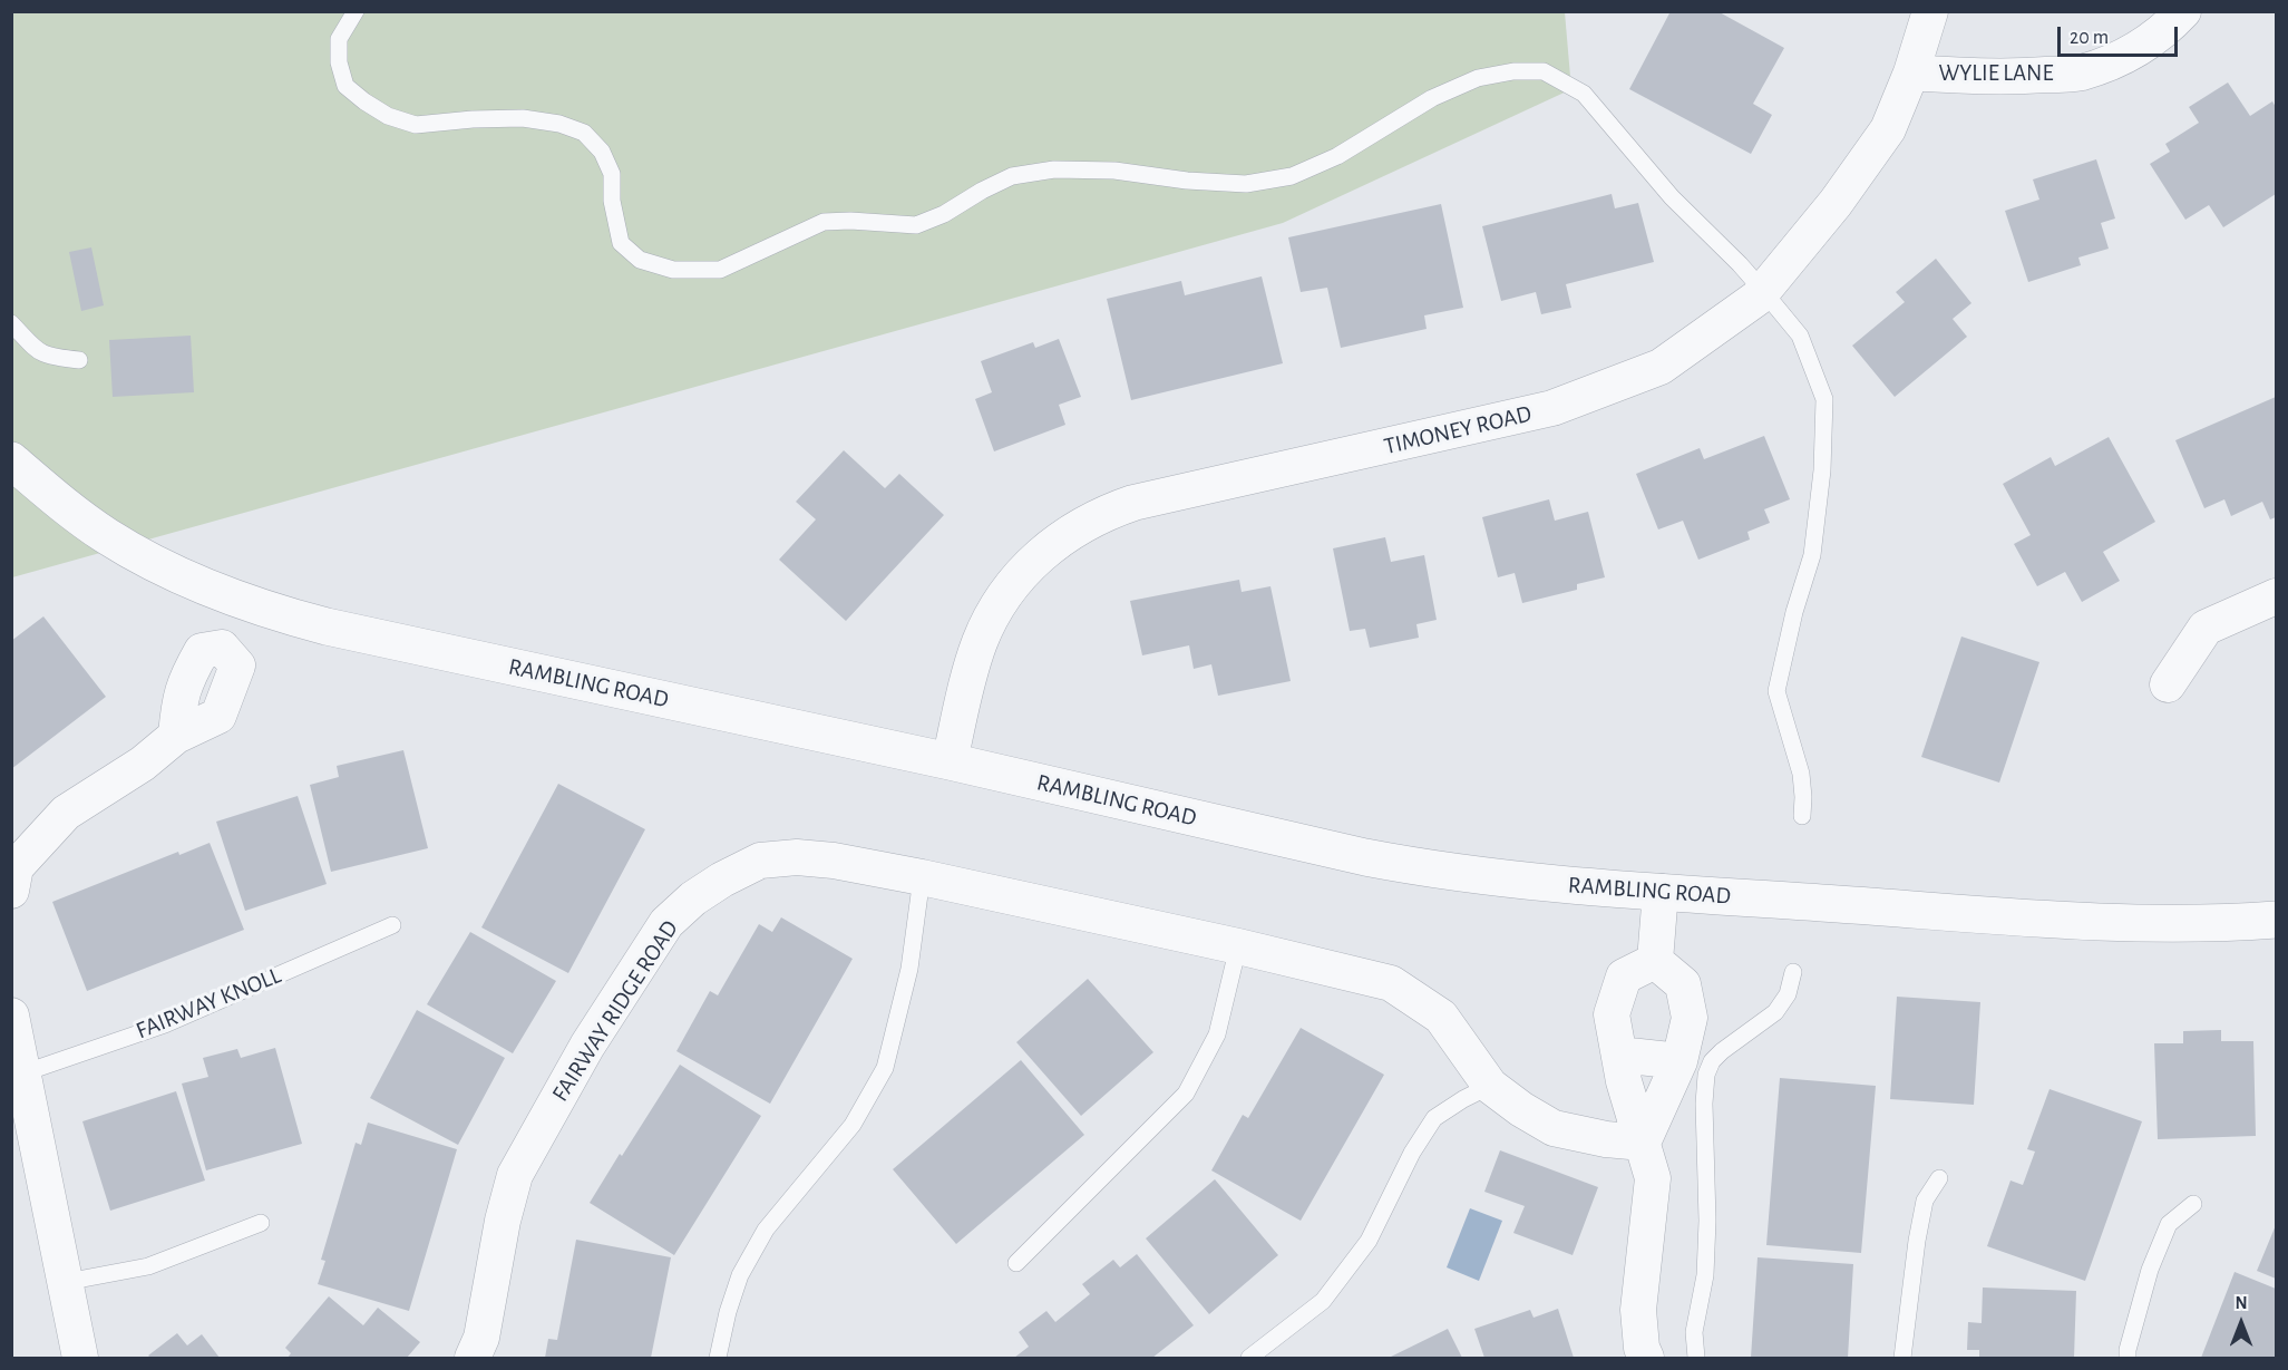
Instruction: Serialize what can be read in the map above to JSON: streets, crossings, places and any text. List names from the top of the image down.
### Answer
{
  "streets": {
    "street": [
      "WYLIE LANE",
      "TIMONEY ROAD",
      "RAMBLING ROAD",
      "FAIRWAY RIDGE ROAD"
    ],
    "lane": ["FAIRWAY KNOLL"]
  },
  "crossings": [
    ["WYLIE LANE", "TIMONEY ROAD"],
    ["TIMONEY ROAD", "RAMBLING ROAD"]
  ],
  "scale_bar": "20 m",
  "north": "top"
}
